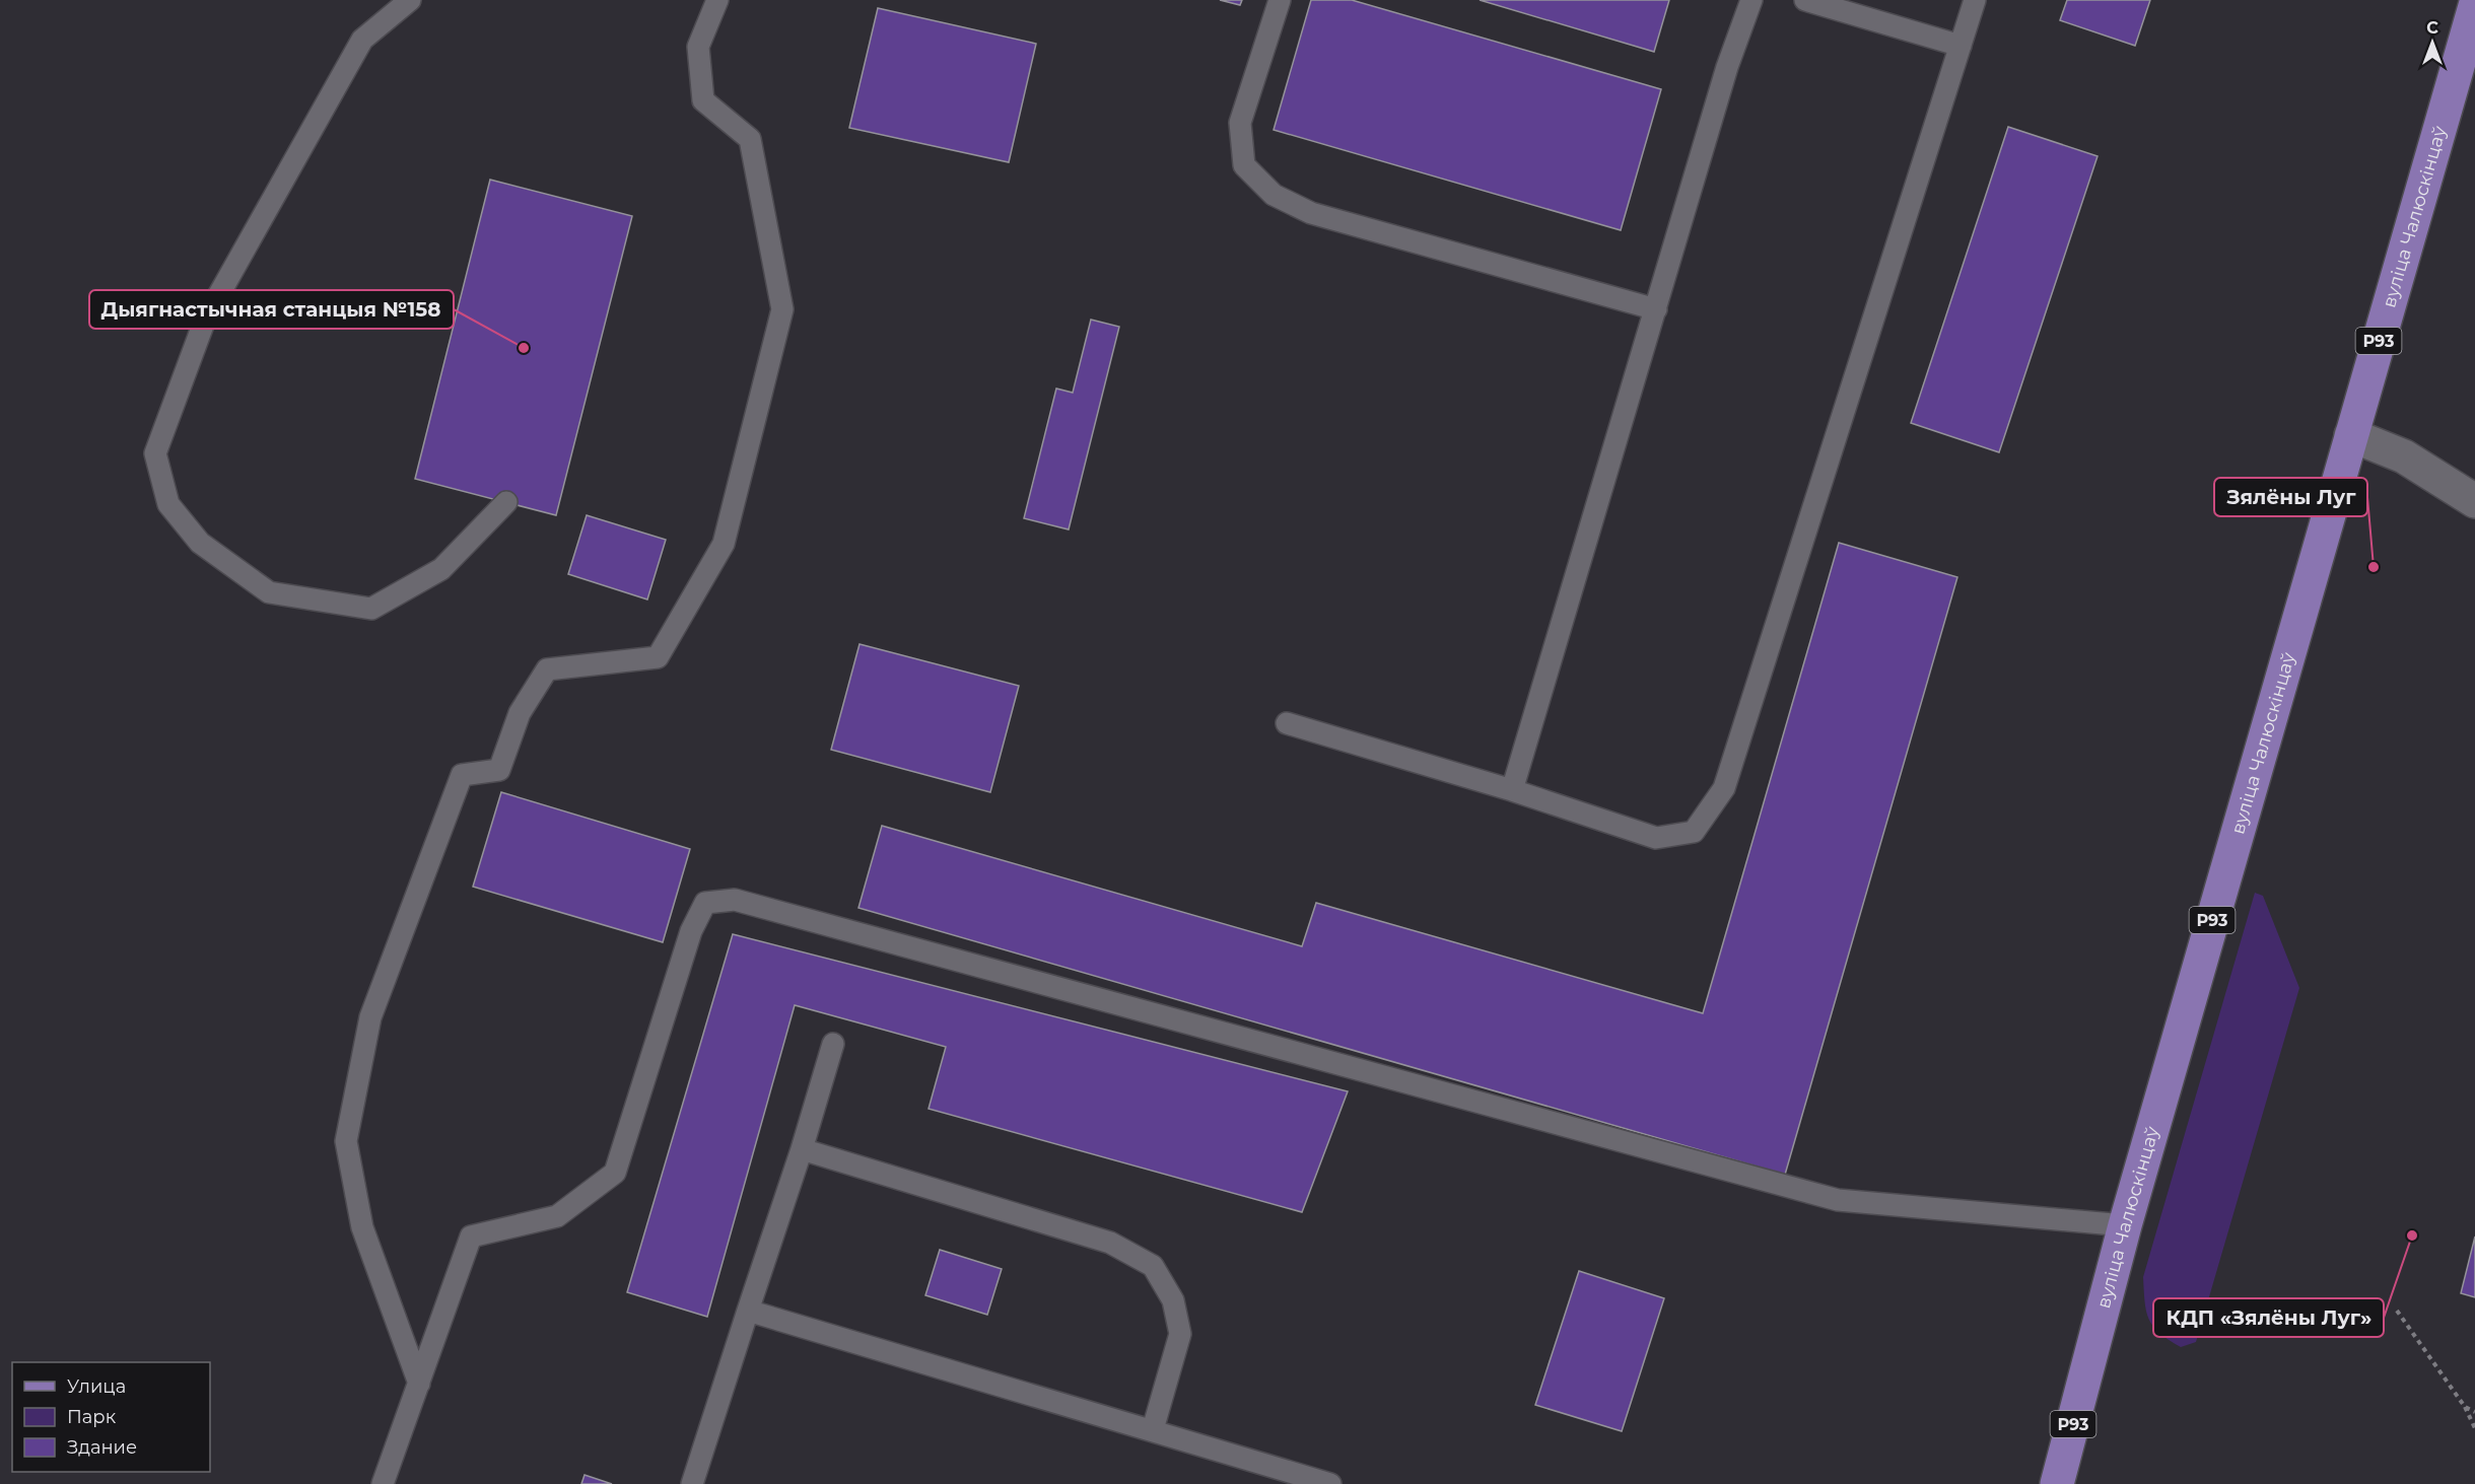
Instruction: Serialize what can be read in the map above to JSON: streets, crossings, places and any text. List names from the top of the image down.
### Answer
{
  "streets": {
    "main road": ["вуліца Чалюскінцаў", "Р93"]
  },
  "places": ["Дыягнастычная станцыя №158", "Зялёны Луг", "КДП «Зялёны Луг»"],
  "legend": ["Улица", "Парк", "Здание"],
  "north": "top"
}
